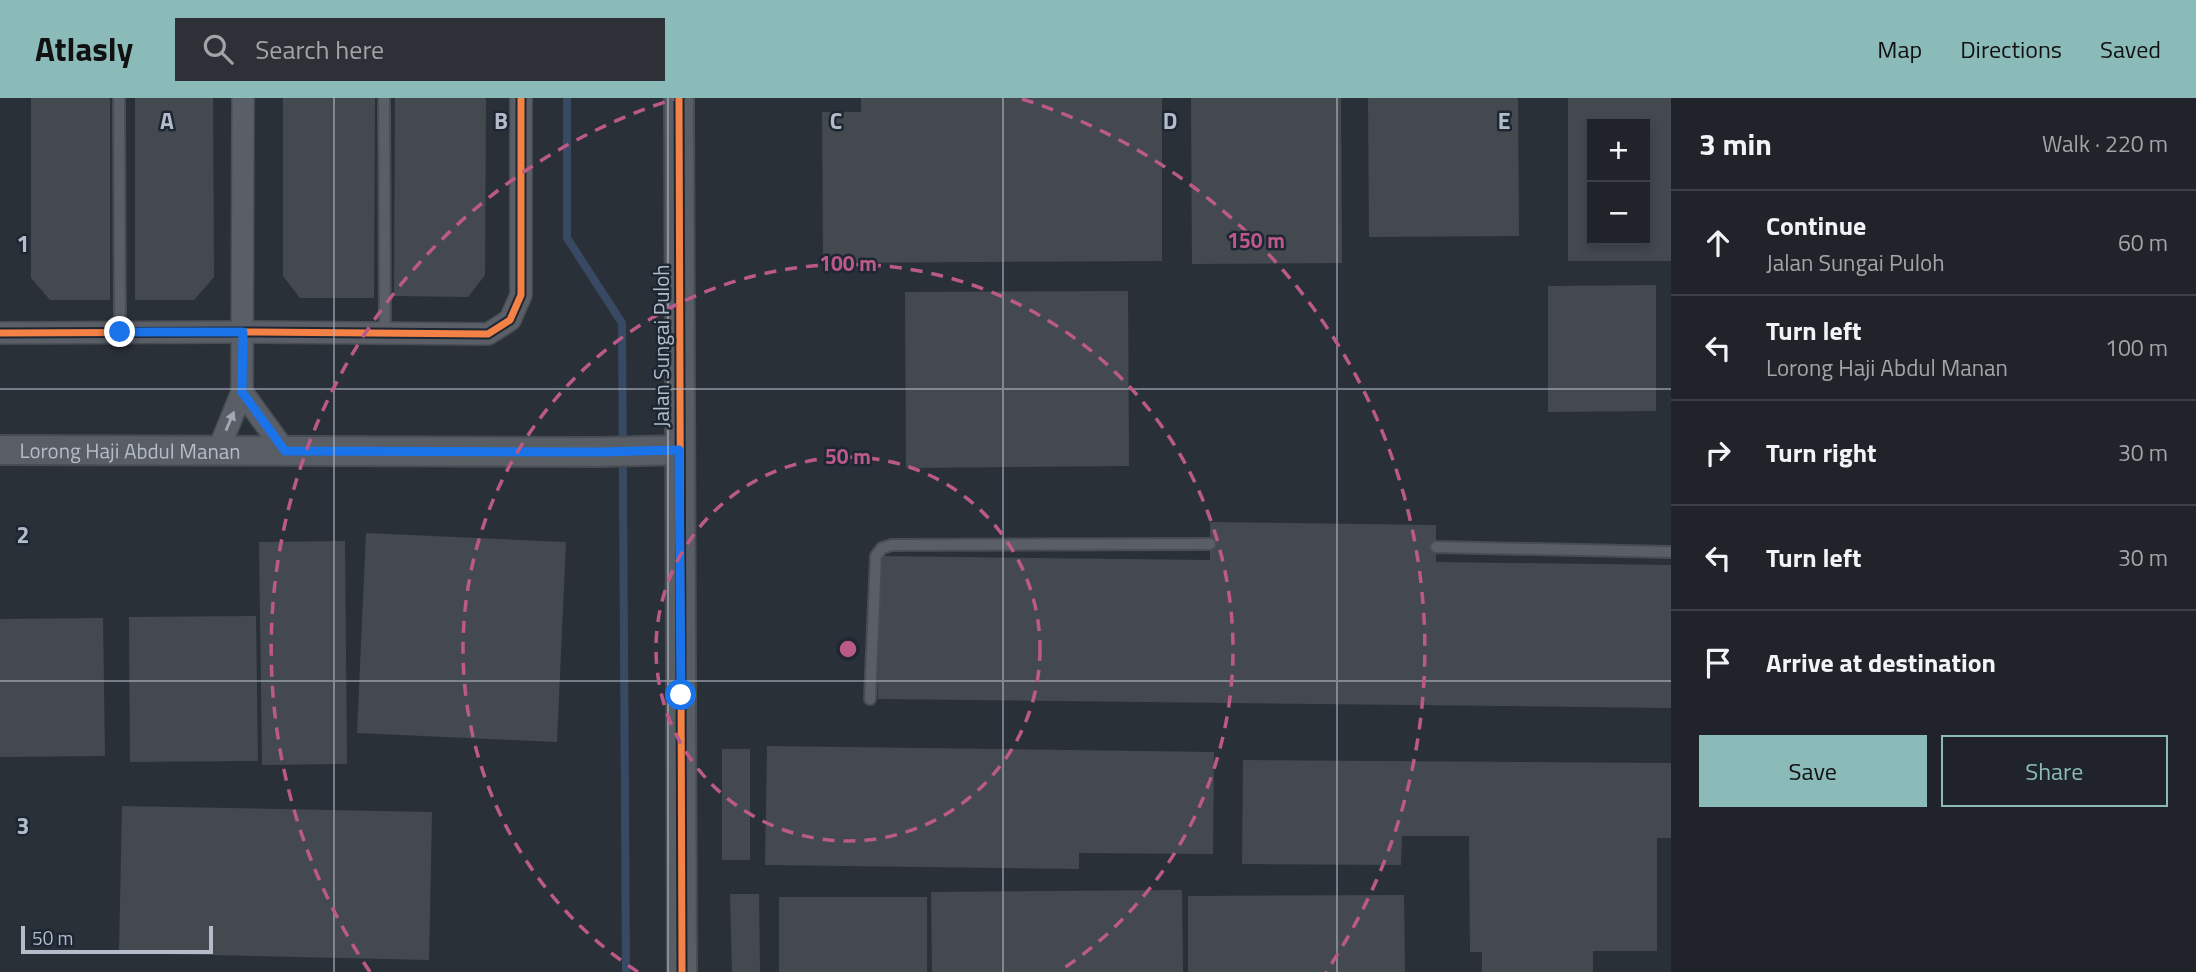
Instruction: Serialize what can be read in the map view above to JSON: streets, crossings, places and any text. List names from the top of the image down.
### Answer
{
  "streets": {
    "street": ["Jalan Sungai Puloh", "Lorong Haji Abdul Manan"]
  },
  "crossings": [
    ["Jalan Sungai Puloh", "Lorong Haji Abdul Manan"]
  ],
  "scale_bar": "50 m",
  "page": {
    "header": "Atlasly",
    "search": "Search here",
    "nav": ["Map", "Directions", "Saved"],
    "heading": ["3 min", "Walk · 220 m"],
    "map_buttons": ["+", "−"],
    "list": [
      ["Continue", "Jalan Sungai Puloh", "60 m"],
      ["Turn left", "Lorong Haji Abdul Manan", "100 m"],
      ["Turn right", "30 m"],
      ["Turn left", "30 m"],
      "Arrive at destination"
    ],
    "buttons": ["Save", "Share"],
    "scale": "50 m"
  },
  "grid": {
    "columns": [
      "A",
      "B",
      "C",
      "D",
      "E"
    ],
    "rows": ["1", "2", "3"]
  },
  "rings": ["150 m", "100 m", "50 m"]
}
